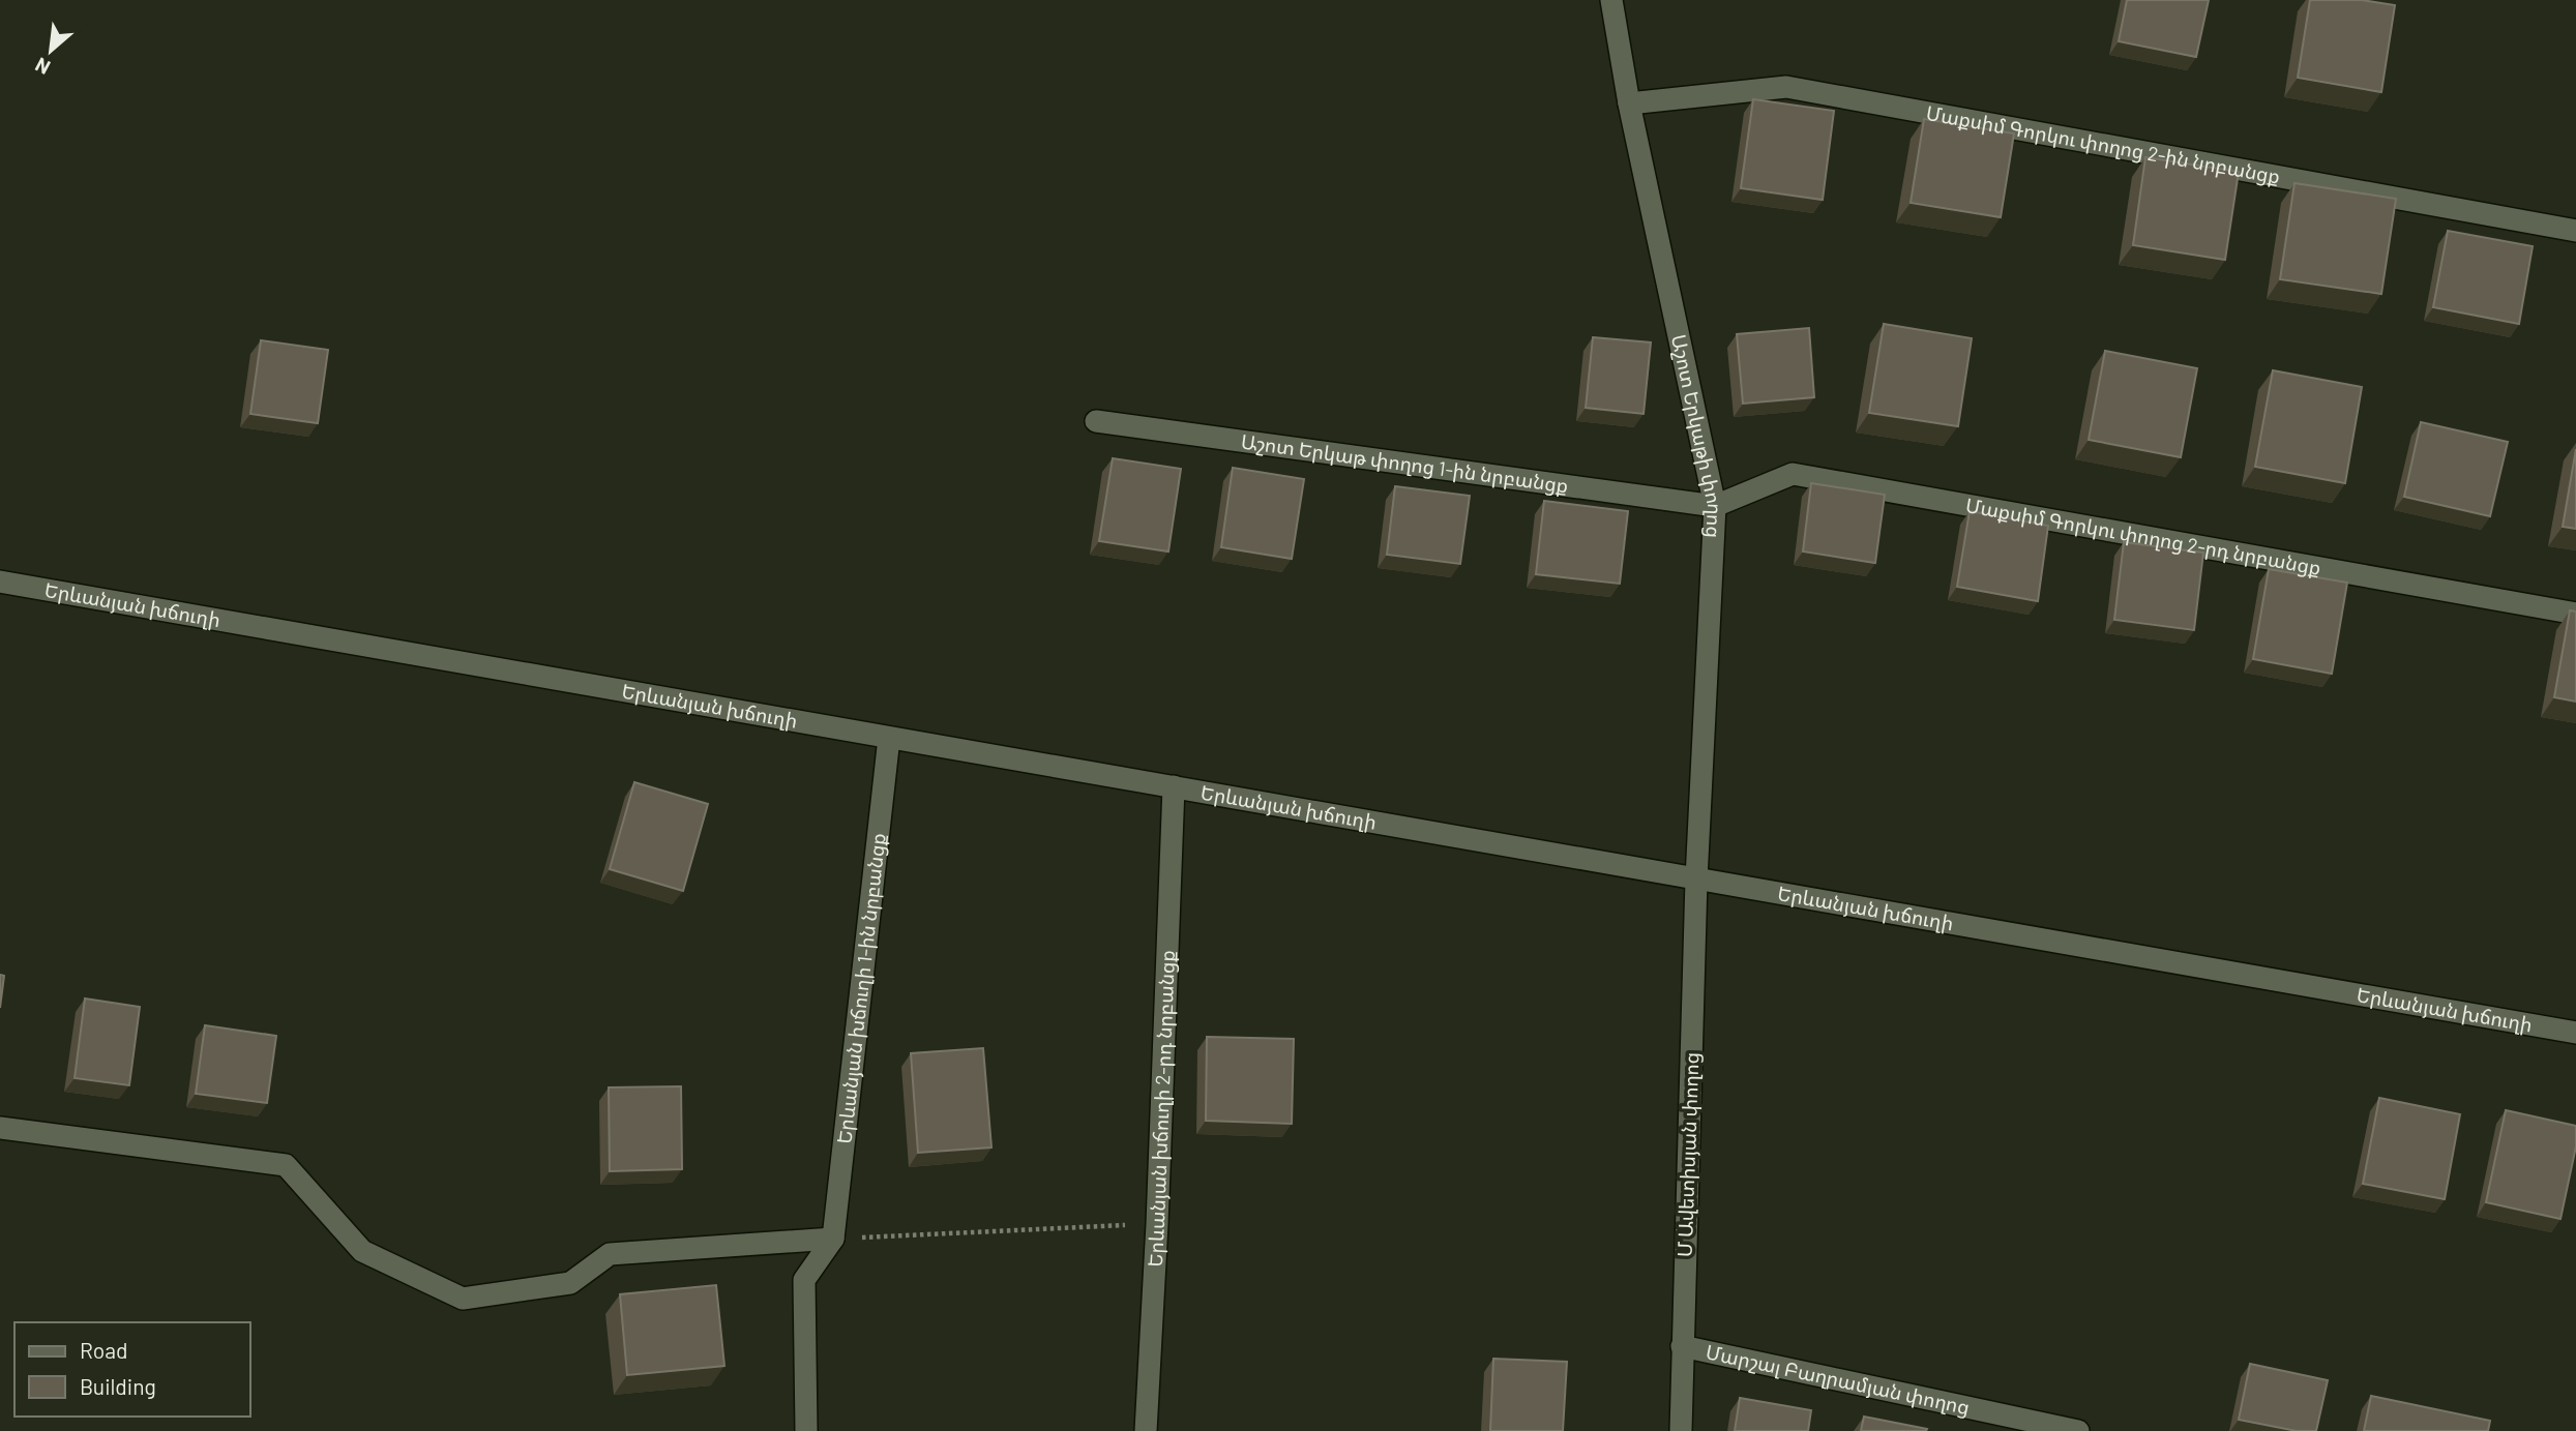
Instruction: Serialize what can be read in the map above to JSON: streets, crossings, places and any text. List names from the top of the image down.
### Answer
{
  "streets": {
    "street": [
      "Մաքսիմ Գորկու փողոց 2-ին նրբանցք",
      "Աշոտ Երկաթի փողոց",
      "Աշոտ Երկաթ փողոց 1-ին նրբանցք",
      "Մաքսիմ Գորկու փողոց 2-րդ նրբանցք",
      "Երևանյան խճուղի",
      "Երևանյան խճուղի 1-ին նրբանցք",
      "Երևանյան խճուղի 2-րդ նրբանցք",
      "Մ Ավետիսյան փողոց",
      "Մարշալ Բաղրամյան փողոց"
    ]
  },
  "crossings": [
    ["Մաքսիմ Գորկու փողոց 2-ին նրբանցք", "Աշոտ Երկաթի փողոց"],
    ["Աշոտ Երկաթի փողոց", "Աշոտ Երկաթ փողոց 1-ին նրբանցք"],
    ["Աշոտ Երկաթի փողոց", "Մաքսիմ Գորկու փողոց 2-րդ նրբանցք"],
    ["Աշոտ Երկաթի փողոց", "Երևանյան խճուղի"],
    ["Աշոտ Երկաթի փողոց", "Մ Ավետիսյան փողոց"],
    ["Աշոտ Երկաթ փողոց 1-ին նրբանցք", "Մաքսիմ Գորկու փողոց 2-րդ նրբանցք"],
    ["Երևանյան խճուղի", "Երևանյան խճուղի 1-ին նրբանցք"],
    ["Երևանյան խճուղի", "Երևանյան խճուղի 2-րդ նրբանցք"],
    ["Երևանյան խճուղի", "Մ Ավետիսյան փողոց"],
    ["Մ Ավետիսյան փողոց", "Մարշալ Բաղրամյան փողոց"]
  ],
  "legend": ["Road", "Building"],
  "north": "bottom left"
}
